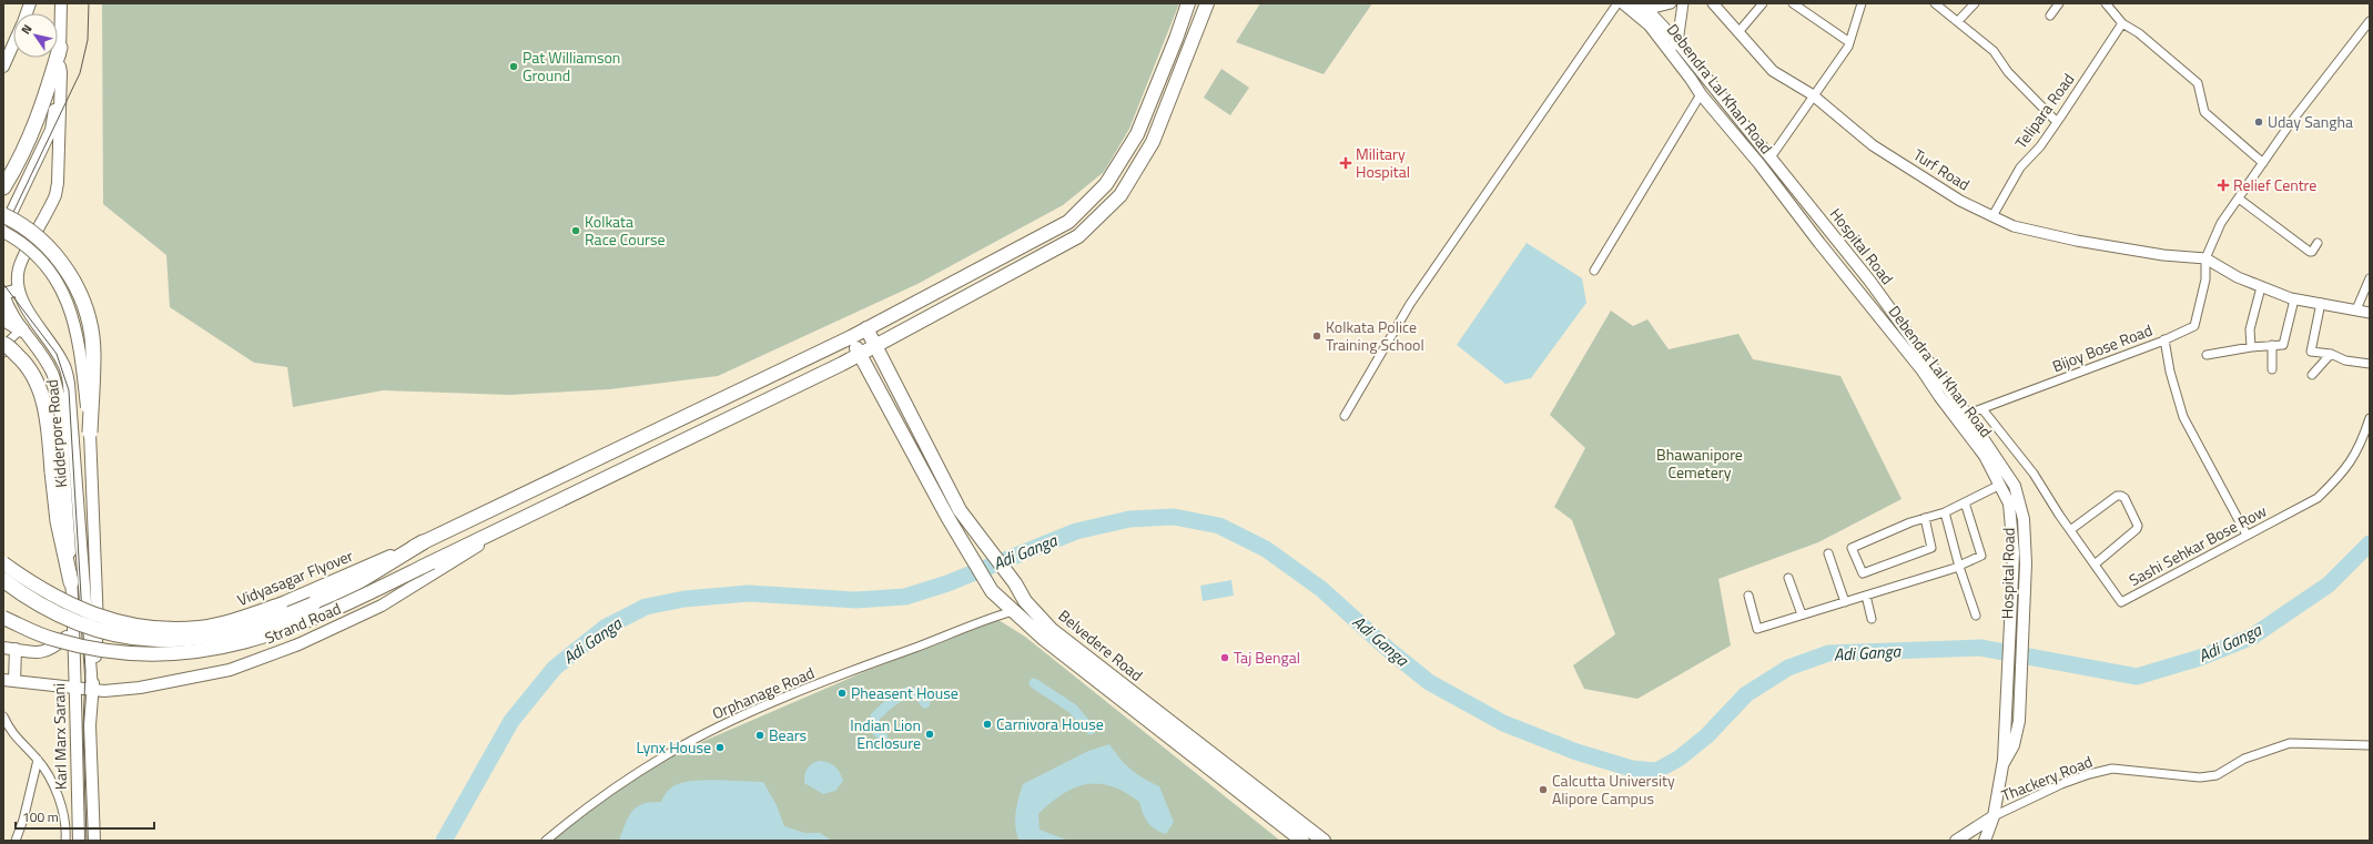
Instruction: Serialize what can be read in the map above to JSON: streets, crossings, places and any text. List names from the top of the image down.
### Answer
{
  "streets": {
    "highway": ["Vidyasagar Flyover", "Belvedere Road"],
    "main road": [
      "Debendra Lal Khan Road",
      "Hospital Road",
      "Kidderpore Road",
      "Strand Road",
      "Karl Marx Sarani"
    ],
    "street": [
      "Telipara Road",
      "Turf Road",
      "Bijoy Bose Road",
      "Sashi Sehkar Bose Row",
      "Orphanage Road",
      "Thackery Road"
    ]
  },
  "crossings": [
    ["Debendra Lal Khan Road", "Hospital Road"],
    ["Debendra Lal Khan Road", "Bijoy Bose Road"],
    ["Debendra Lal Khan Road", "Thackery Road"],
    ["Telipara Road", "Turf Road"],
    ["Turf Road", "Bijoy Bose Road"],
    ["Hospital Road", "Bijoy Bose Road"],
    ["Bijoy Bose Road", "Sashi Sehkar Bose Row"],
    ["Kidderpore Road", "Strand Road"],
    ["Kidderpore Road", "Karl Marx Sarani"],
    ["Vidyasagar Flyover", "Belvedere Road"],
    ["Strand Road", "Karl Marx Sarani"],
    ["Belvedere Road", "Orphanage Road"]
  ],
  "water": ["Adi Ganga"],
  "parks": ["Bhawanipore Cemetery"],
  "places": {
    "other": [
      "Pat Williamson Ground",
      "Uday Sangha",
      "Kolkata Race Course",
      "Kolkata Police Training School",
      "Taj Bengal",
      "Pheasent House",
      "Carnivora House",
      "Indian Lion Enclosure",
      "Bears",
      "Lynx House",
      "Calcutta University Alipore Campus"
    ],
    "health": ["Military Hospital", "Relief Centre"]
  },
  "scale_bar": "100 m",
  "north": "top left"
}
